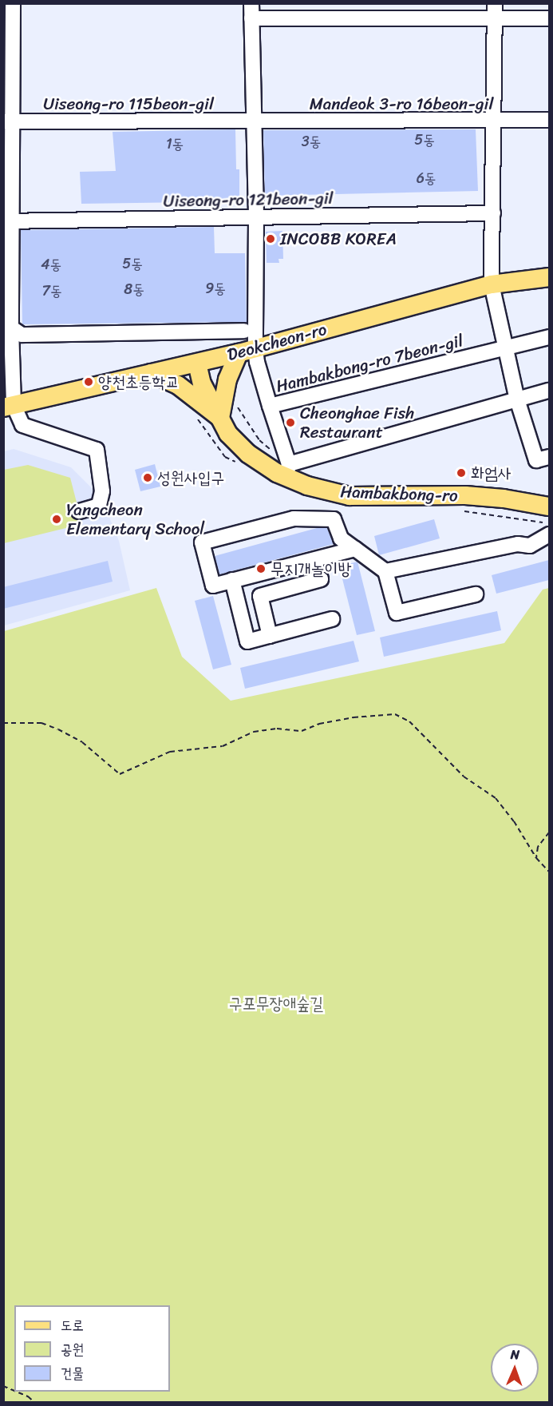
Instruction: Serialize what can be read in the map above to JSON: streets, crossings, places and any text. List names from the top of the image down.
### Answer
{
  "streets": {
    "main road": ["Deokcheon-ro", "Hambakbong-ro"],
    "street": [
      "Uiseong-ro 115beon-gil",
      "Mandeok 3-ro 16beon-gil",
      "Uiseong-ro 121beon-gil",
      "Hambakbong-ro 7beon-gil"
    ]
  },
  "crossings": [
    ["Uiseong-ro 115beon-gil", "Mandeok 3-ro 16beon-gil"],
    ["Deokcheon-ro", "Hambakbong-ro"],
    ["Hambakbong-ro 7beon-gil", "Hambakbong-ro"]
  ],
  "parks": ["구포무장애숲길"],
  "places": [
    "INCOBB KOREA",
    "양천초등학교",
    "Cheonghae Fish Restaurant",
    "화엄사",
    "성원사입구",
    "Yangcheon Elementary School",
    "무지개놀이방"
  ],
  "house_numbers": [
    "5동",
    "3동",
    "1동",
    "6동",
    "5동",
    "4동",
    "9동",
    "8동",
    "7동"
  ],
  "legend": ["도로", "공원", "건물"],
  "north": "top"
}
